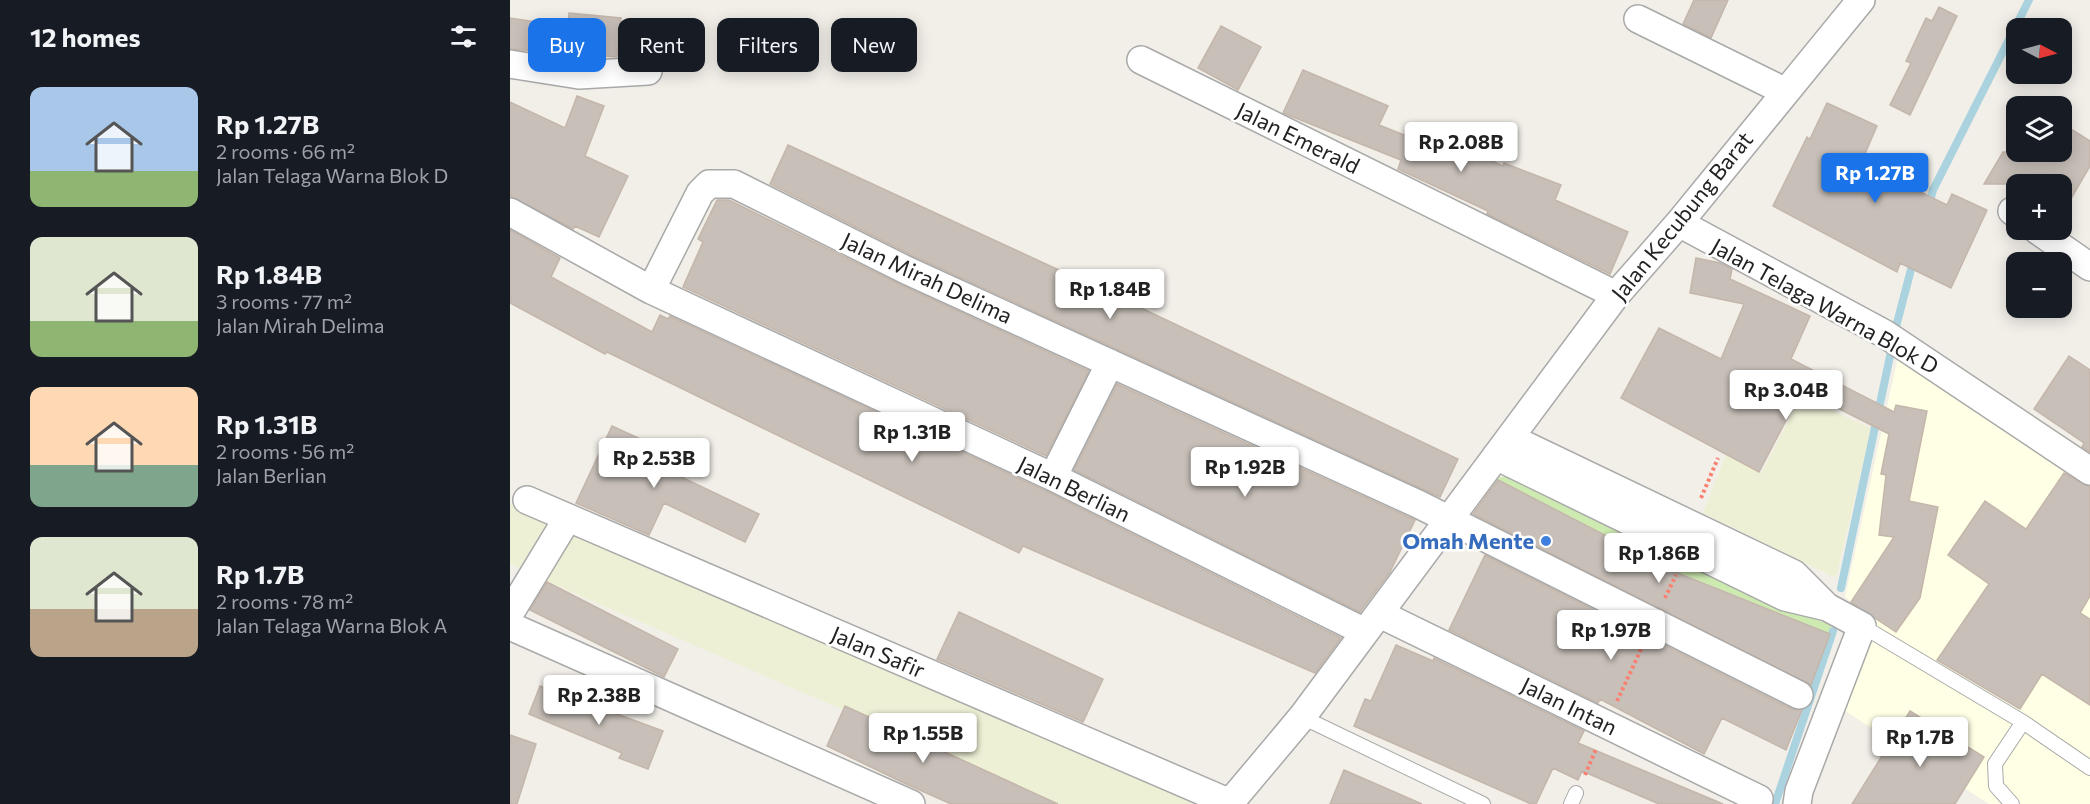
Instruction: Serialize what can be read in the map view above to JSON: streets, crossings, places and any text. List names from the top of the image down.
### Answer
{
  "streets": {
    "street": [
      "Jalan Emerald",
      "Jalan Kecubung Barat",
      "Jalan Mirah Delima",
      "Jalan Telaga Warna Blok D",
      "Jalan Berlian",
      "Jalan Safir",
      "Jalan Intan"
    ]
  },
  "crossings": [
    ["Jalan Emerald", "Jalan Kecubung Barat"],
    ["Jalan Kecubung Barat", "Jalan Mirah Delima"],
    ["Jalan Kecubung Barat", "Jalan Telaga Warna Blok D"],
    ["Jalan Kecubung Barat", "Jalan Berlian"],
    ["Jalan Kecubung Barat", "Jalan Safir"],
    ["Jalan Kecubung Barat", "Jalan Intan"],
    ["Jalan Mirah Delima", "Jalan Berlian"],
    ["Jalan Berlian", "Jalan Intan"]
  ],
  "places": ["Omah Mente"],
  "north": "right",
  "page": {
    "heading": "12 homes",
    "map_buttons": ["+", "−"],
    "chip": [
      "Buy",
      "Rent",
      "Filters",
      "New"
    ],
    "list": [
      {
        "name": "Rp 1.27B",
        "note": "2 rooms · 66 m² · Jalan Telaga Warna Blok D"
      },
      {
        "name": "Rp 1.84B",
        "note": "3 rooms · 77 m² · Jalan Mirah Delima"
      },
      {
        "name": "Rp 1.31B",
        "note": "2 rooms · 56 m² · Jalan Berlian"
      },
      {
        "name": "Rp 1.7B",
        "note": "2 rooms · 78 m² · Jalan Telaga Warna Blok A"
      }
    ],
    "price": [
      "Rp 2.08B",
      "Rp 1.27B",
      "Rp 1.84B",
      "Rp 3.04B",
      "Rp 1.31B",
      "Rp 2.53B",
      "Rp 1.92B",
      "Rp 1.86B",
      "Rp 1.97B",
      "Rp 2.38B",
      "Rp 1.55B",
      "Rp 1.7B"
    ]
  }
}
